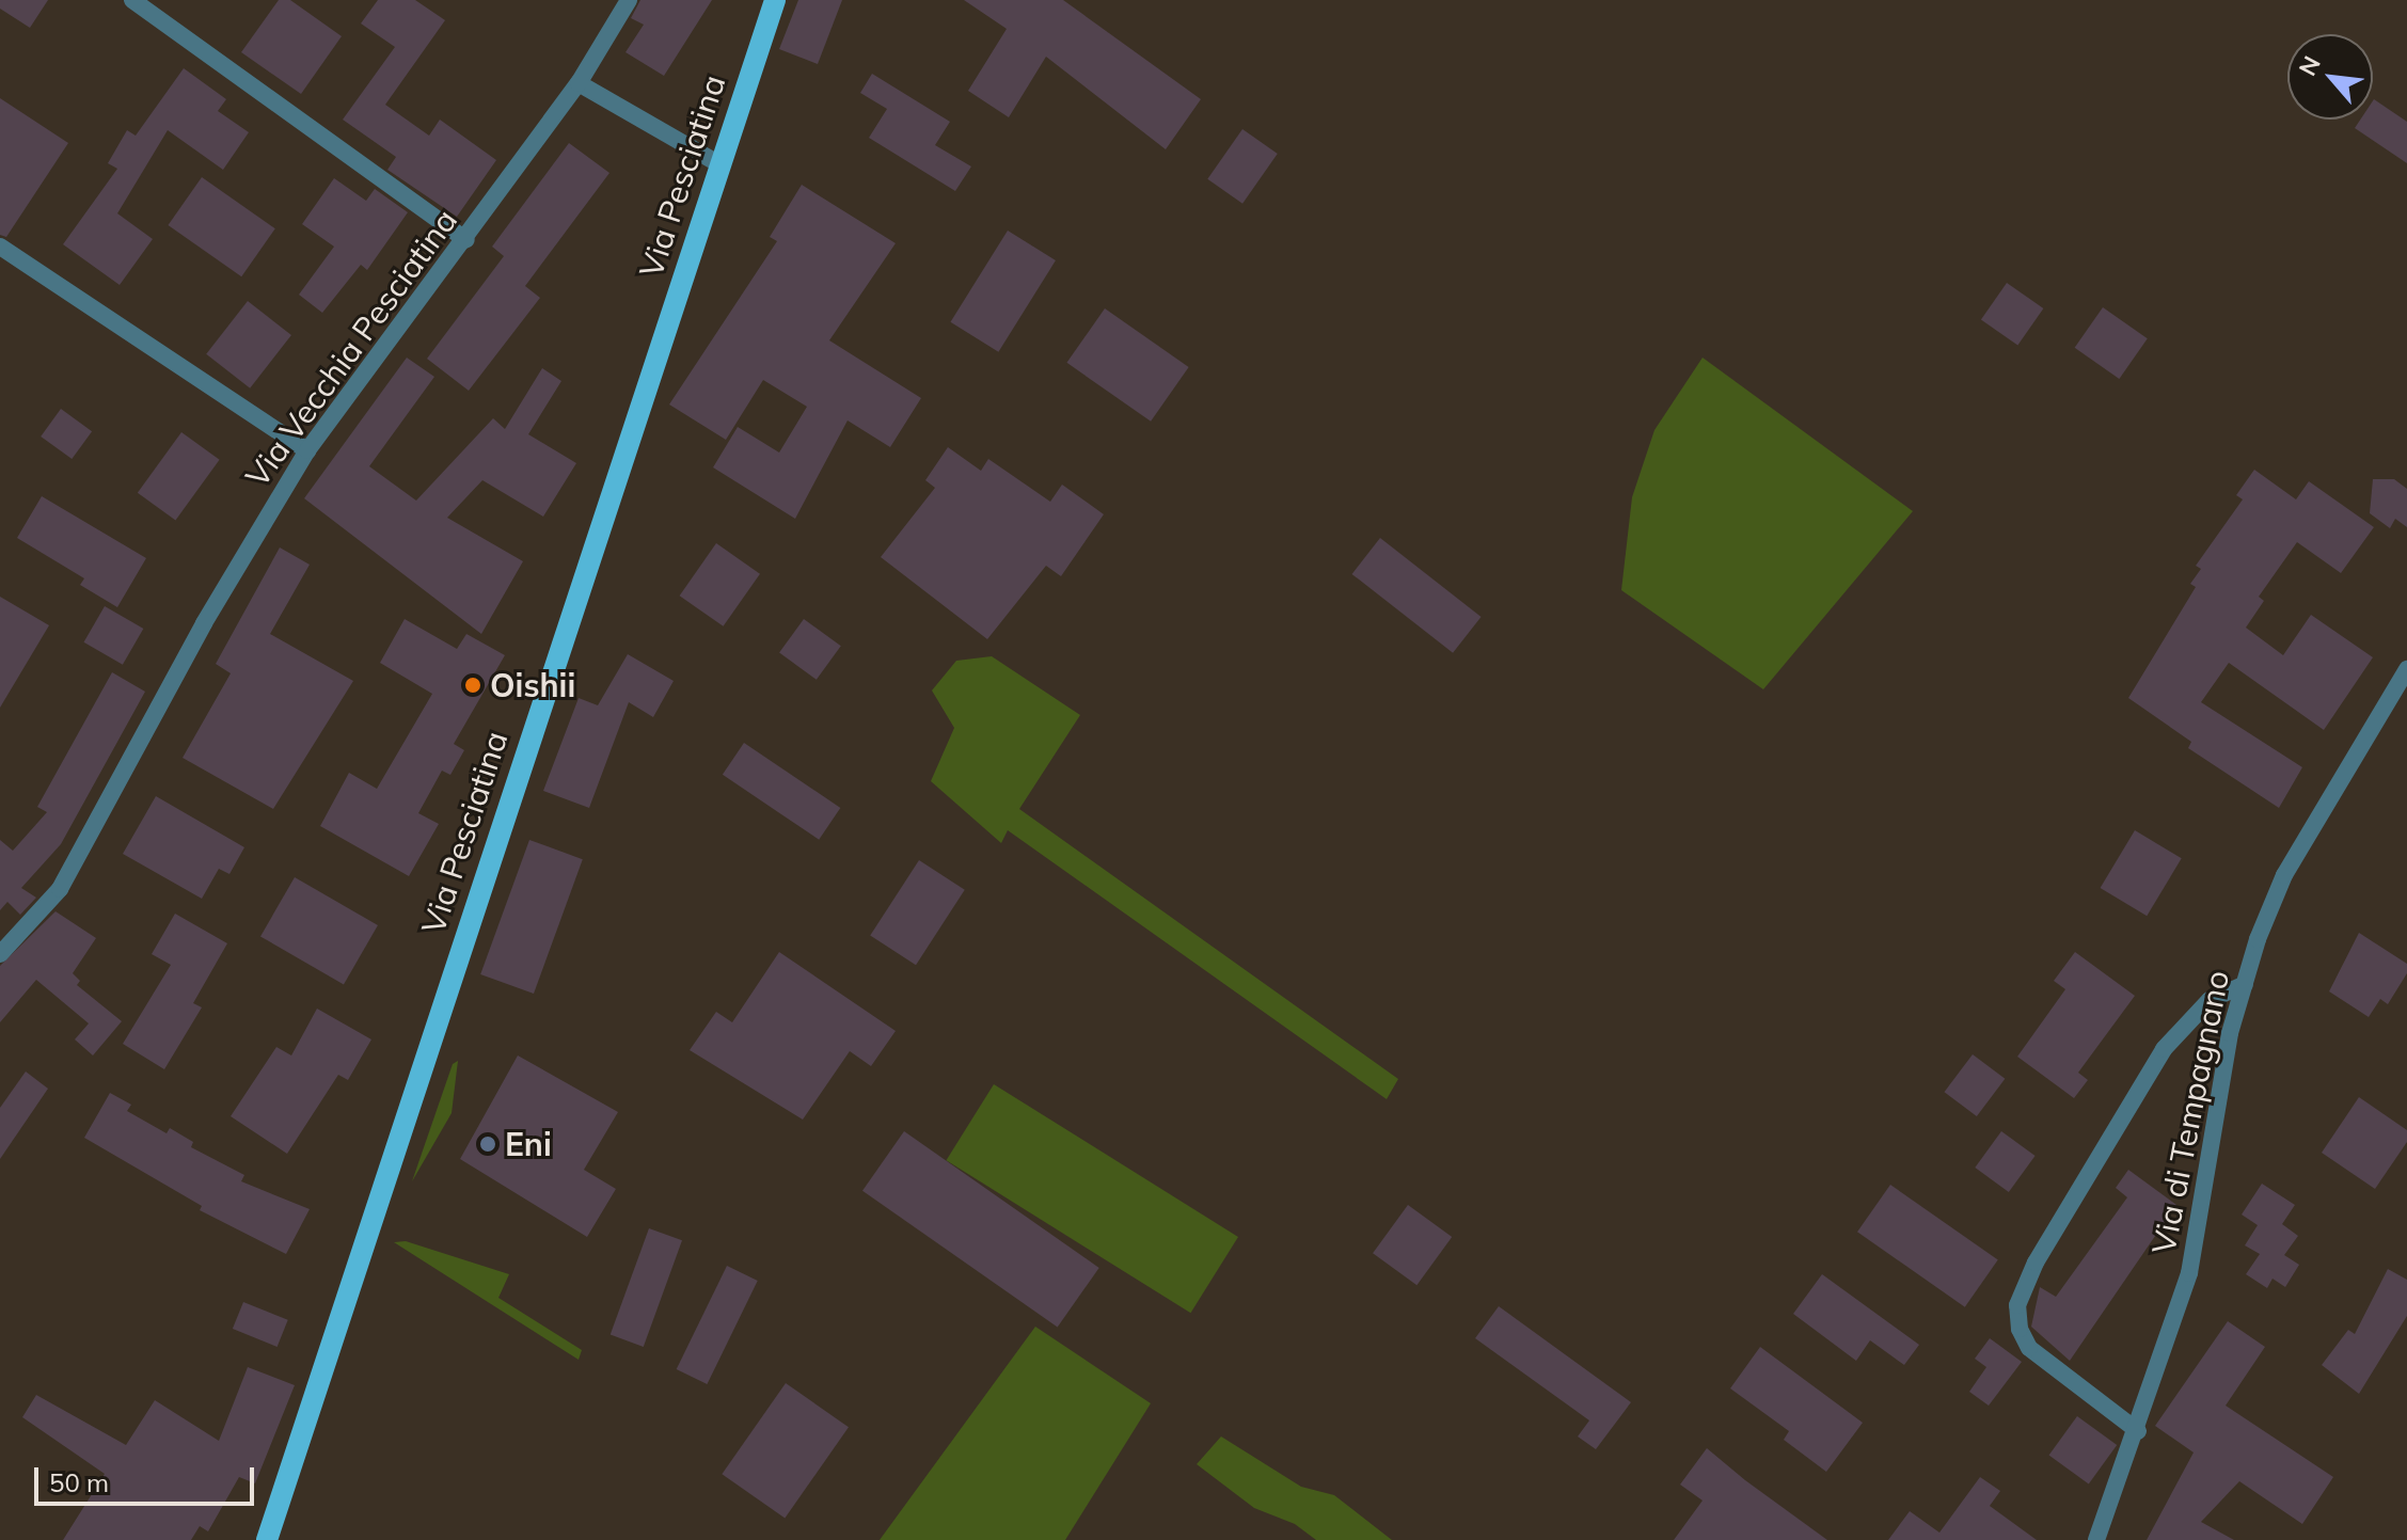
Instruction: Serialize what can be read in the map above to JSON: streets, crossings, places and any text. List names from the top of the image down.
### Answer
{
  "streets": {
    "main road": ["Via Pesciatina"],
    "street": ["Via Vecchia Pesciatina", "Via di Tempagnano"]
  },
  "places": ["Oishii", "Eni"],
  "scale_bar": "50 m",
  "north": "top left"
}
